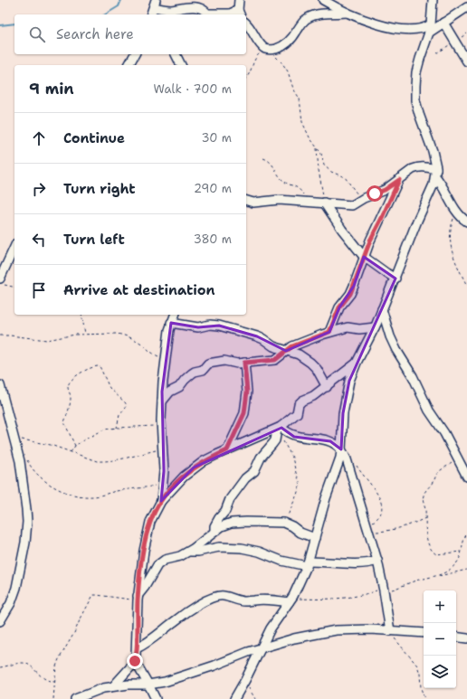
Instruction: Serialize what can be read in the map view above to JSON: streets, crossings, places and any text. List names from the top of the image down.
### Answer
{
  "page": {
    "search": "Search here",
    "heading": ["9 min", "Walk · 700 m"],
    "list": [
      ["Continue", "30 m"],
      ["Turn right", "290 m"],
      ["Turn left", "380 m"],
      "Arrive at destination"
    ],
    "map_buttons": ["+", "−"]
  }
}
